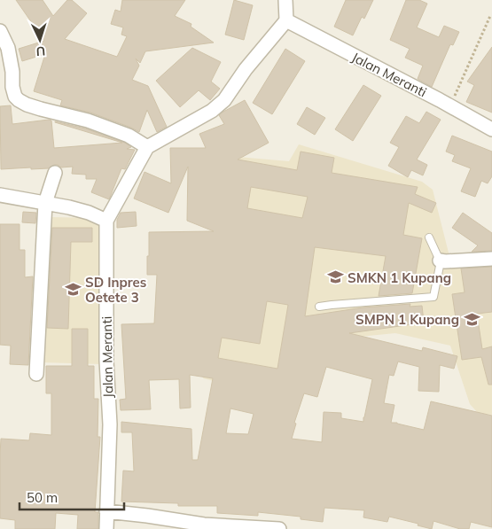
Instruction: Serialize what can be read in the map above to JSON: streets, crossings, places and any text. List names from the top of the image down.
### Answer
{
  "streets": {
    "street": ["Jalan Meranti"]
  },
  "places": {
    "school or university": ["SMKN 1 Kupang", "SD Inpres Oetete 3", "SMPN 1 Kupang"]
  },
  "scale_bar": "50 m",
  "north": "bottom"
}
